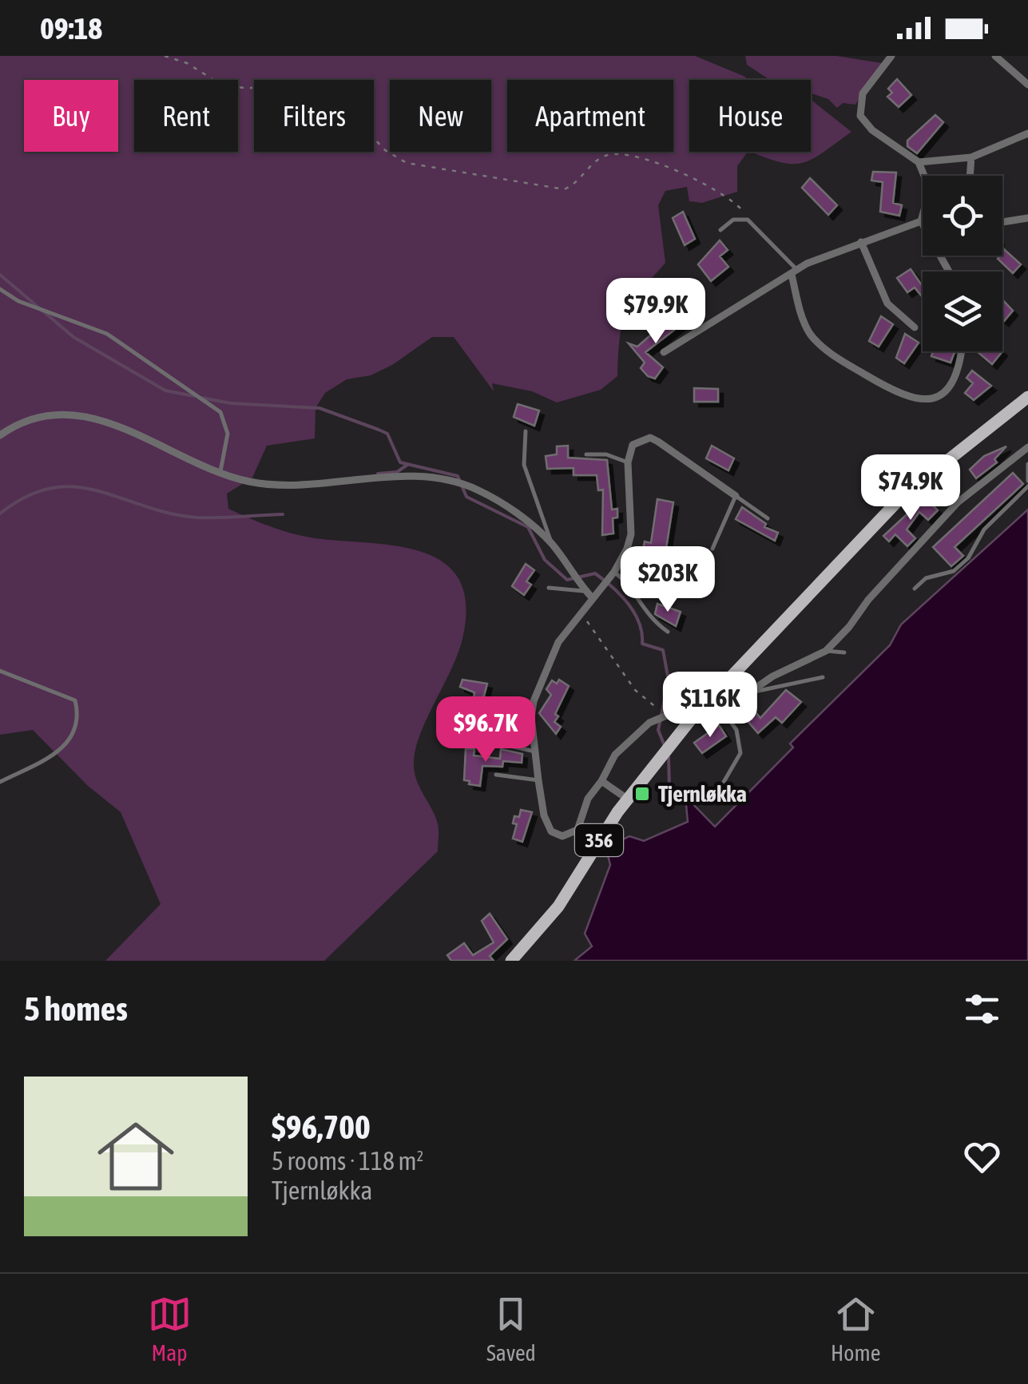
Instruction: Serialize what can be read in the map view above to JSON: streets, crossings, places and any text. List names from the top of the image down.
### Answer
{
  "streets": {
    "main road": ["356"]
  },
  "places": {
    "transit": ["Tjernløkka"]
  },
  "page": {
    "status": "09:18",
    "chip": [
      "Buy",
      "Rent",
      "Filters",
      "New",
      "Apartment",
      "House"
    ],
    "price": [
      "$79.9K",
      "$74.9K",
      "$203K",
      "$116K",
      "$96.7K"
    ],
    "heading": "5 homes",
    "list": [
      {
        "name": "$96,700",
        "note": "5 rooms · 118 m² · Tjernløkka"
      }
    ],
    "tabs": ["Map", "Saved", "Home"]
  }
}
